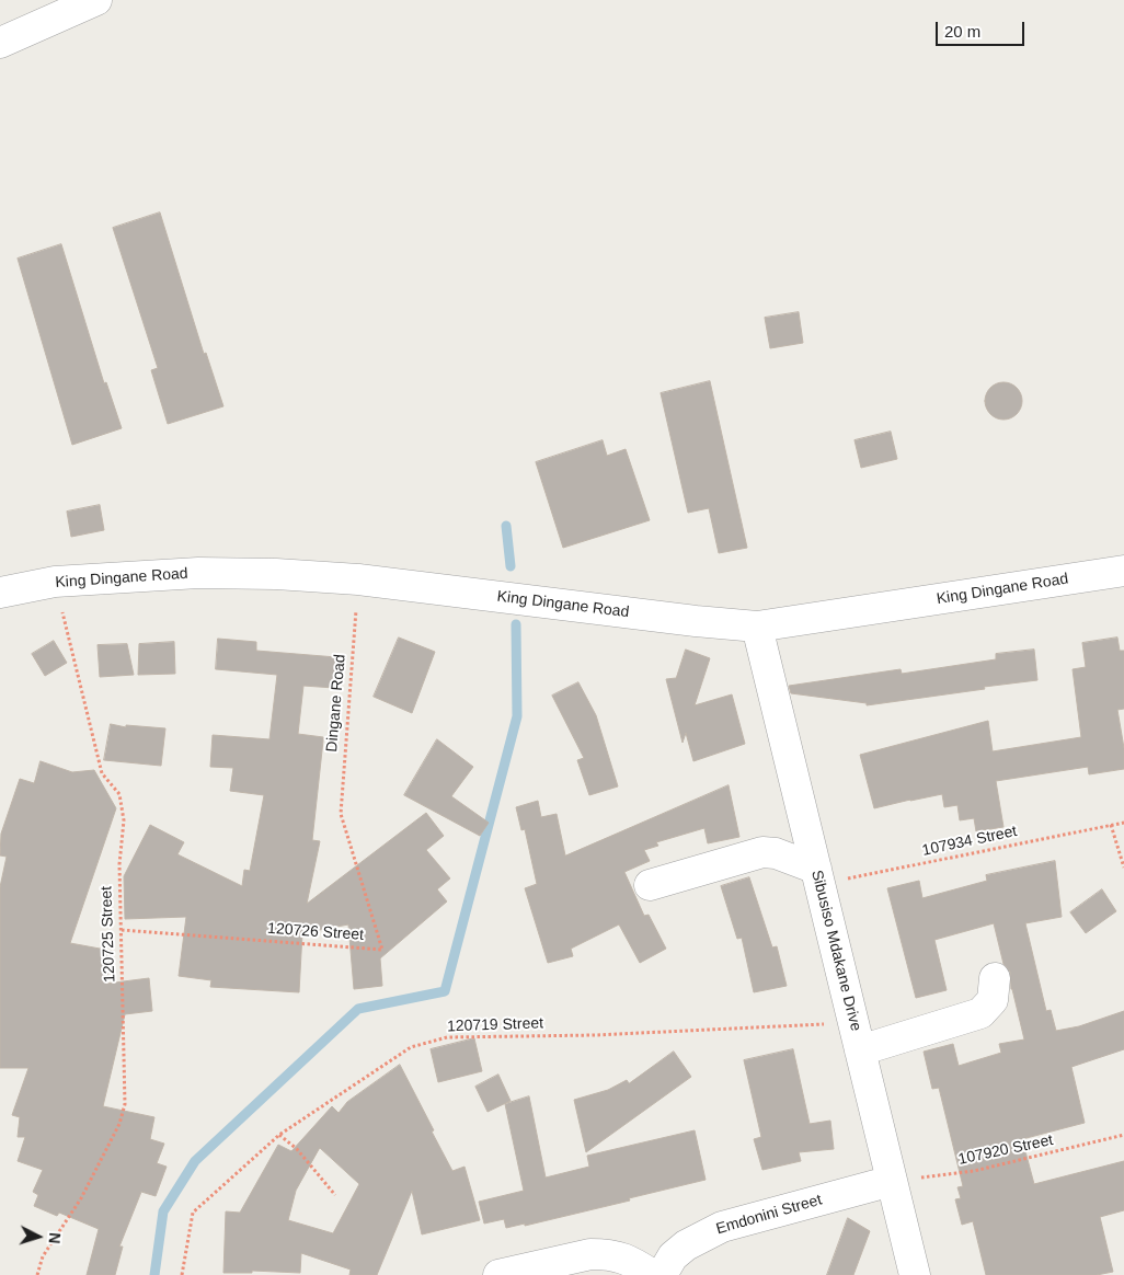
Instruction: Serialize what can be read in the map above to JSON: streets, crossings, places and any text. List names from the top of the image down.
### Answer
{
  "streets": {
    "street": ["King Dingane Road", "Sibusiso Mdakane Drive", "Emdonini Street"],
    "path": [
      "Dingane Road",
      "107934 Street",
      "120726 Street",
      "120725 Street",
      "120719 Street",
      "107920 Street"
    ]
  },
  "crossings": [
    ["King Dingane Road", "Dingane Road"],
    ["King Dingane Road", "120725 Street"],
    ["King Dingane Road", "Sibusiso Mdakane Drive"],
    ["Dingane Road", "120726 Street"],
    ["107934 Street", "Sibusiso Mdakane Drive"],
    ["120726 Street", "120725 Street"],
    ["Sibusiso Mdakane Drive", "120719 Street"],
    ["Sibusiso Mdakane Drive", "107920 Street"],
    ["Sibusiso Mdakane Drive", "Emdonini Street"],
    ["107920 Street", "Emdonini Street"]
  ],
  "scale_bar": "20 m",
  "north": "right"
}
